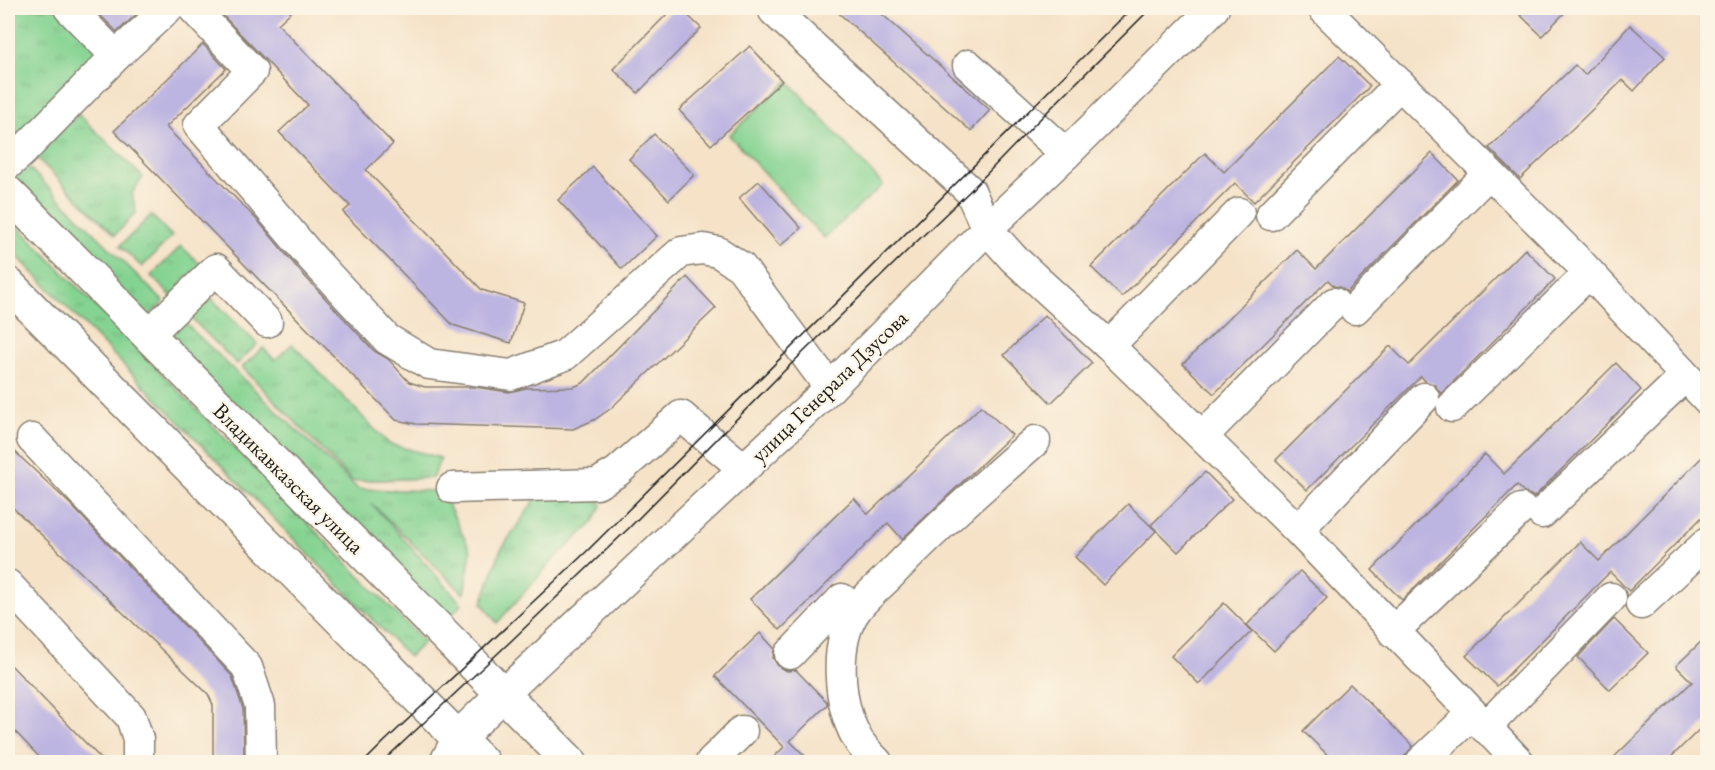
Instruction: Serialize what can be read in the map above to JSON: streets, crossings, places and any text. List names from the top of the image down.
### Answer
{
  "streets": {
    "main road": ["улица Генерала Дзусова", "Владикавказская улица"]
  },
  "crossings": [
    ["улица Генерала Дзусова", "Владикавказская улица"]
  ]
}
